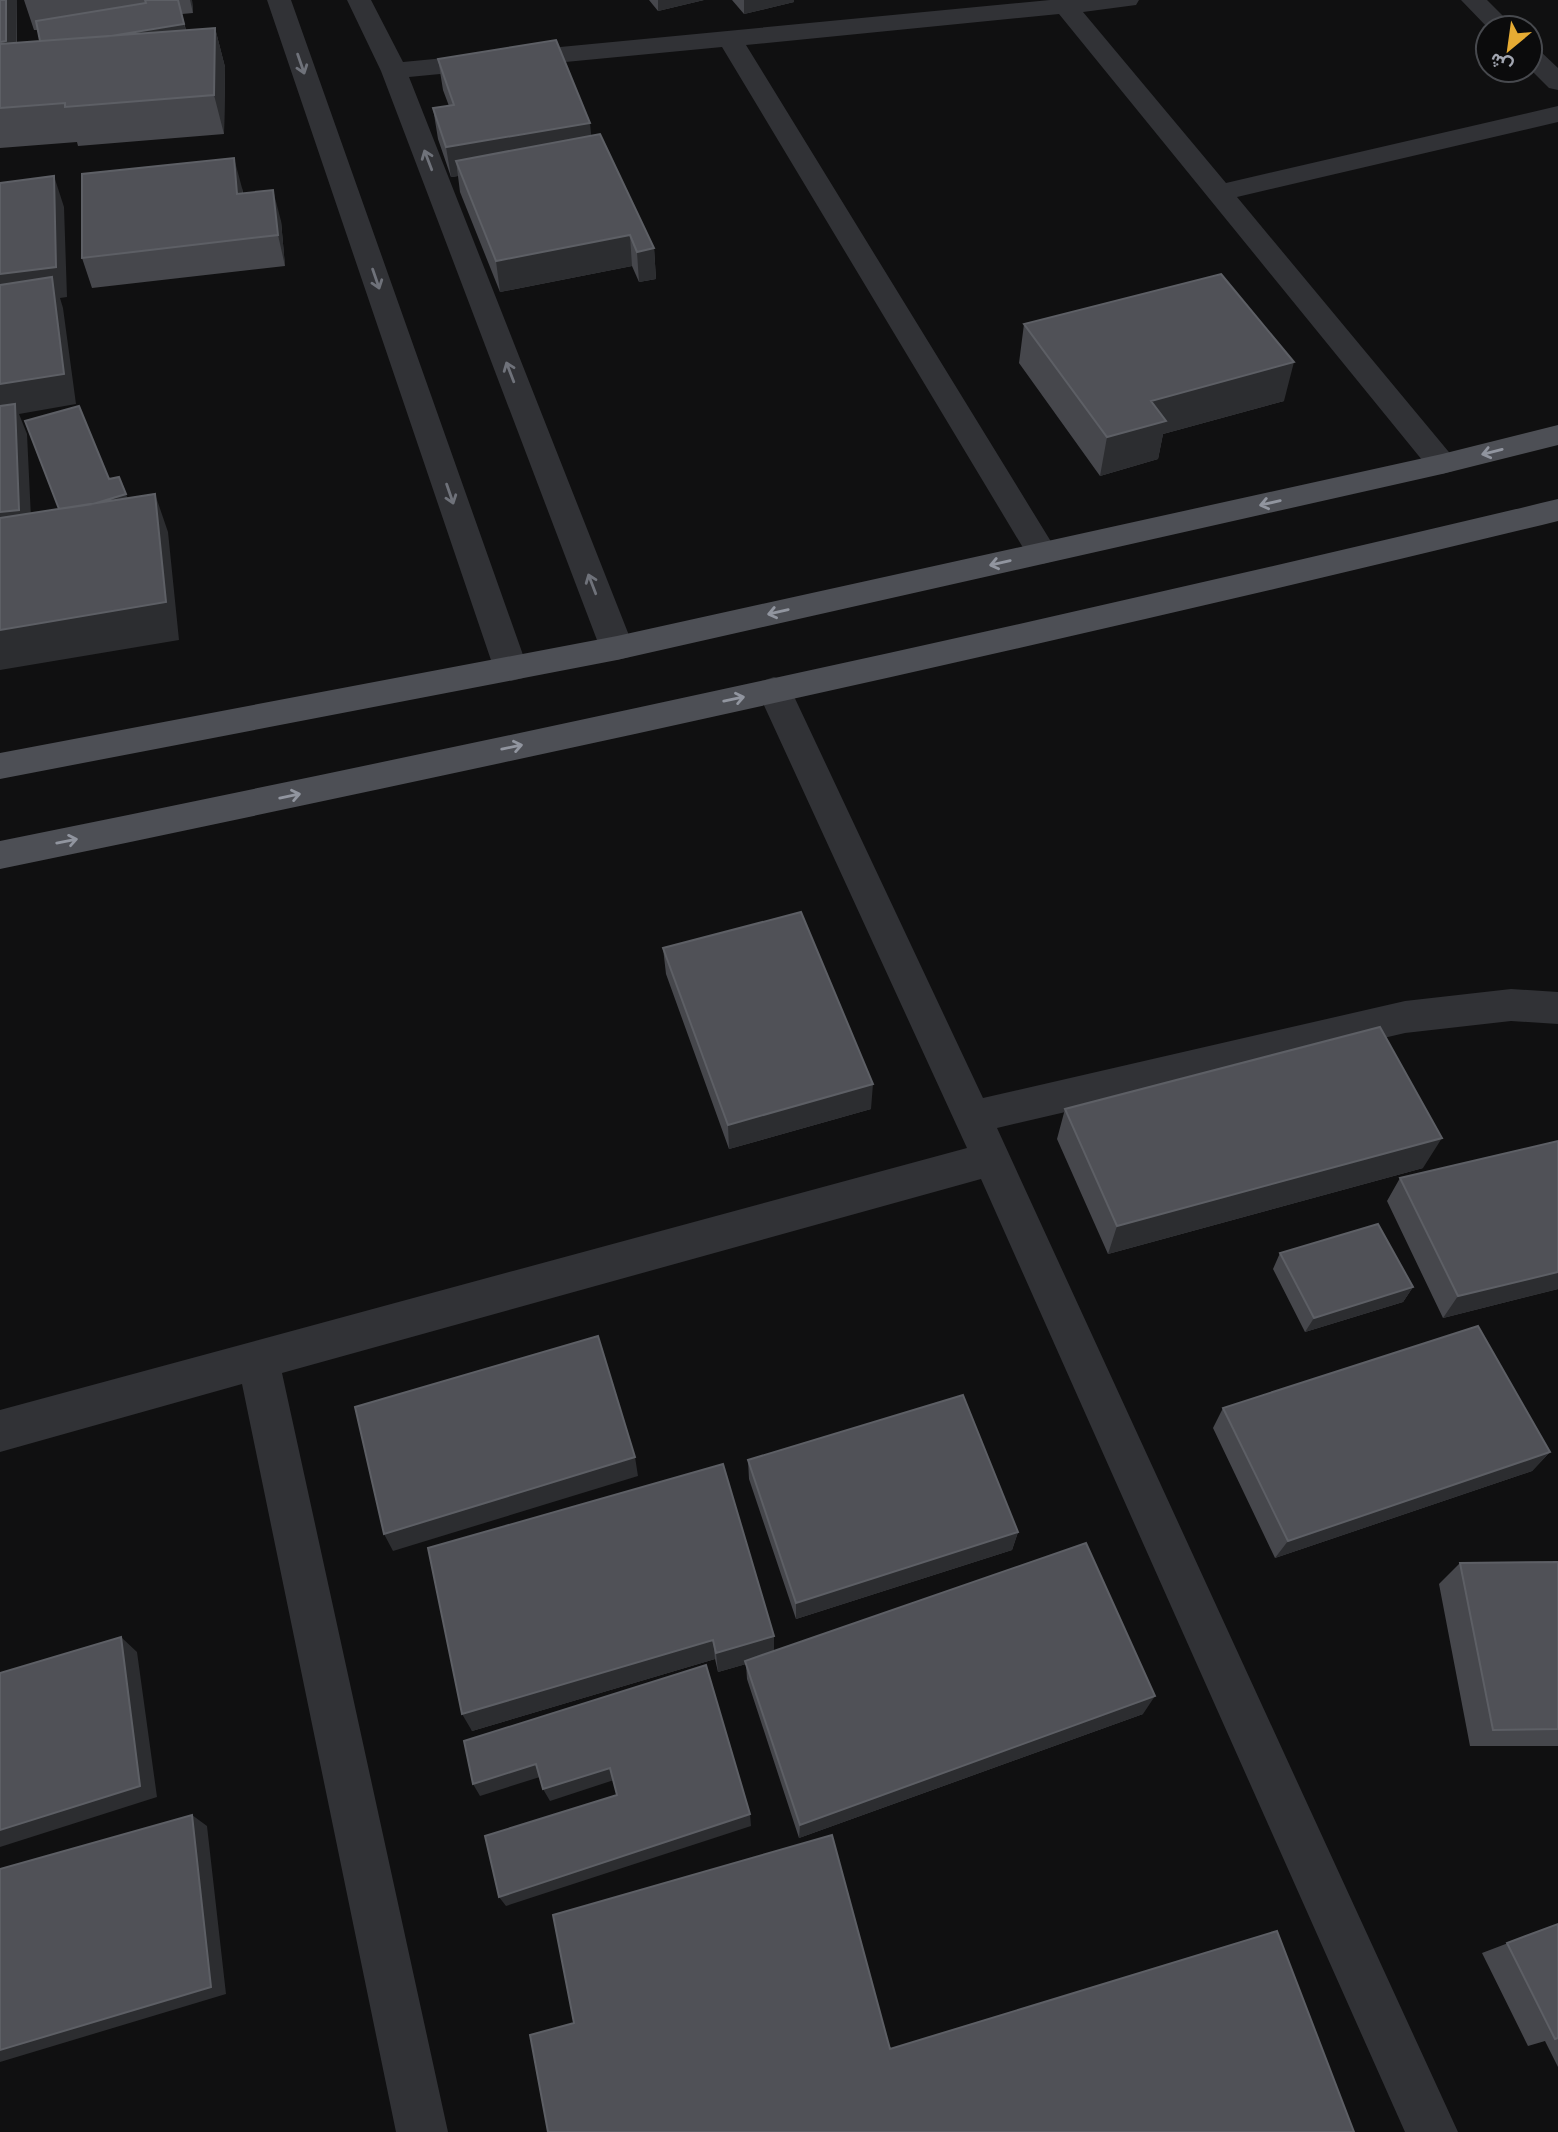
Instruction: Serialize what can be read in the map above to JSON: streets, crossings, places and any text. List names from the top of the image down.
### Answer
{
  "north": "bottom left"
}
